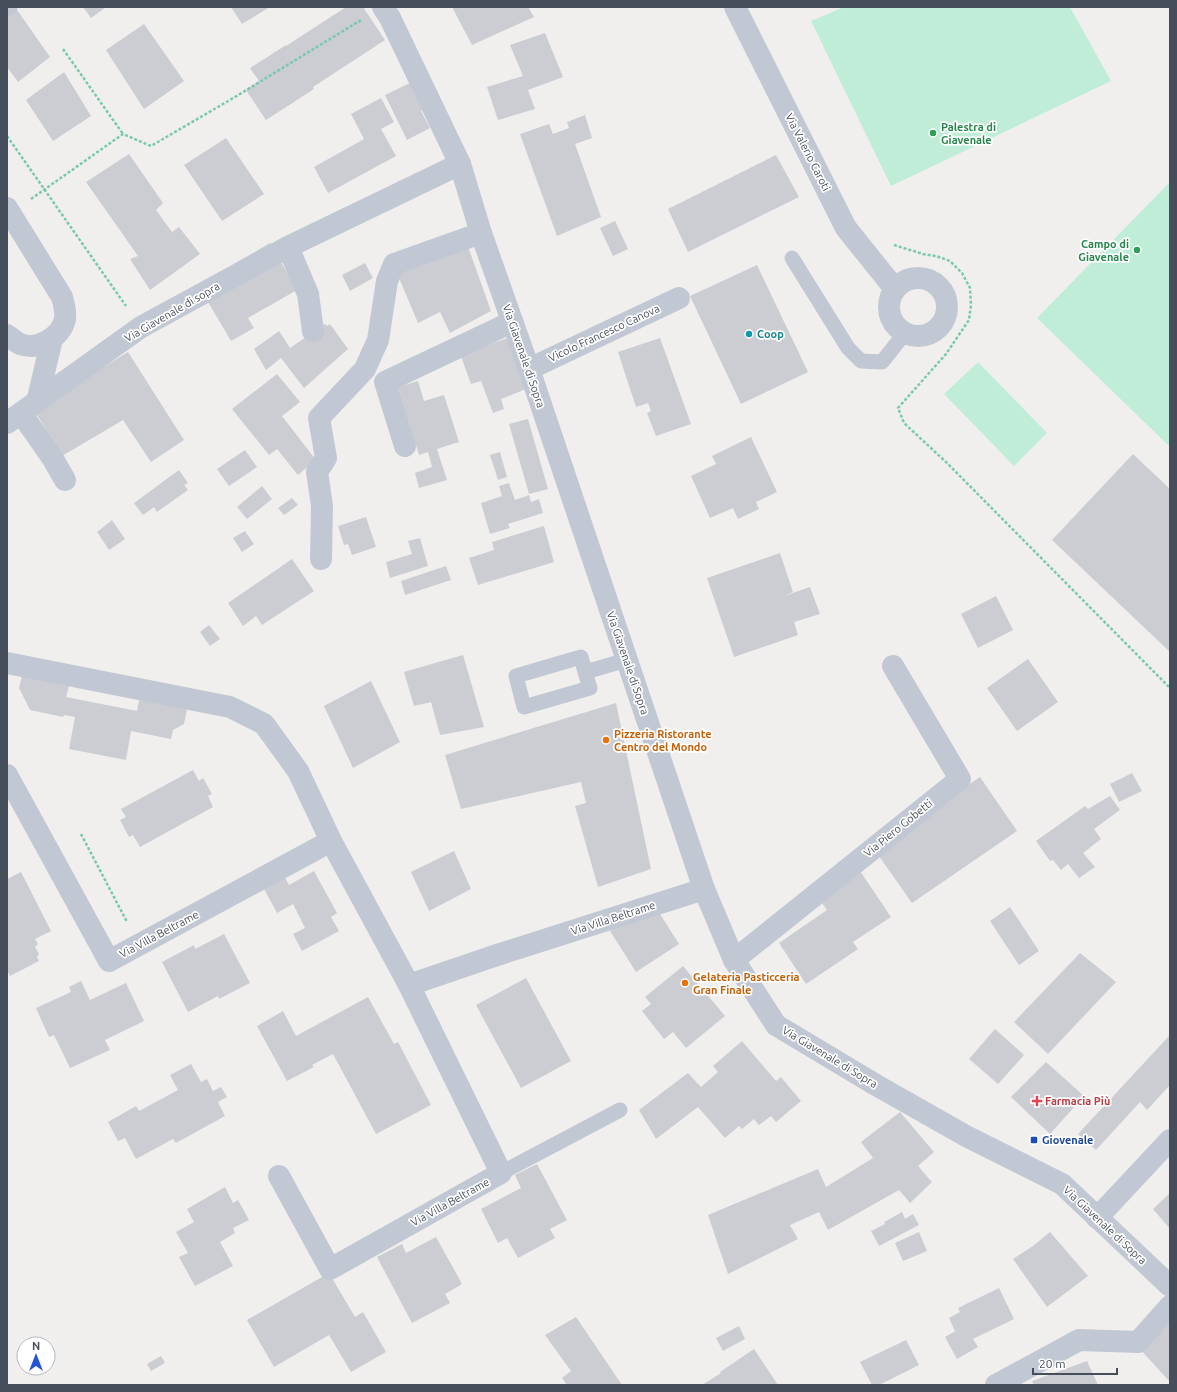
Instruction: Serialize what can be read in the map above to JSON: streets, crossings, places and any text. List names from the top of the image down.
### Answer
{
  "streets": {
    "street": [
      "Via Valerio Caroti",
      "Via Giavenale di sopra",
      "Vicolo Francesco Canova",
      "Via Giavenale di Sopra",
      "Via Piero Gobetti",
      "Via Villa Beltrame"
    ]
  },
  "crossings": [
    ["Via Giavenale di sopra", "Via Giavenale di Sopra"],
    ["Vicolo Francesco Canova", "Via Giavenale di Sopra"],
    ["Via Giavenale di Sopra", "Via Piero Gobetti"],
    ["Via Giavenale di Sopra", "Via Villa Beltrame"]
  ],
  "places": {
    "other": [
      "Palestra di Giavenale",
      "Campo di Giavenale",
      "Coop",
      "Pizzeria Ristorante Centro del Mondo",
      "Gelateria Pasticceria Gran Finale"
    ],
    "health": ["Farmacia Più"],
    "transit": ["Giovenale"]
  },
  "scale_bar": "20 m",
  "north": "top"
}
